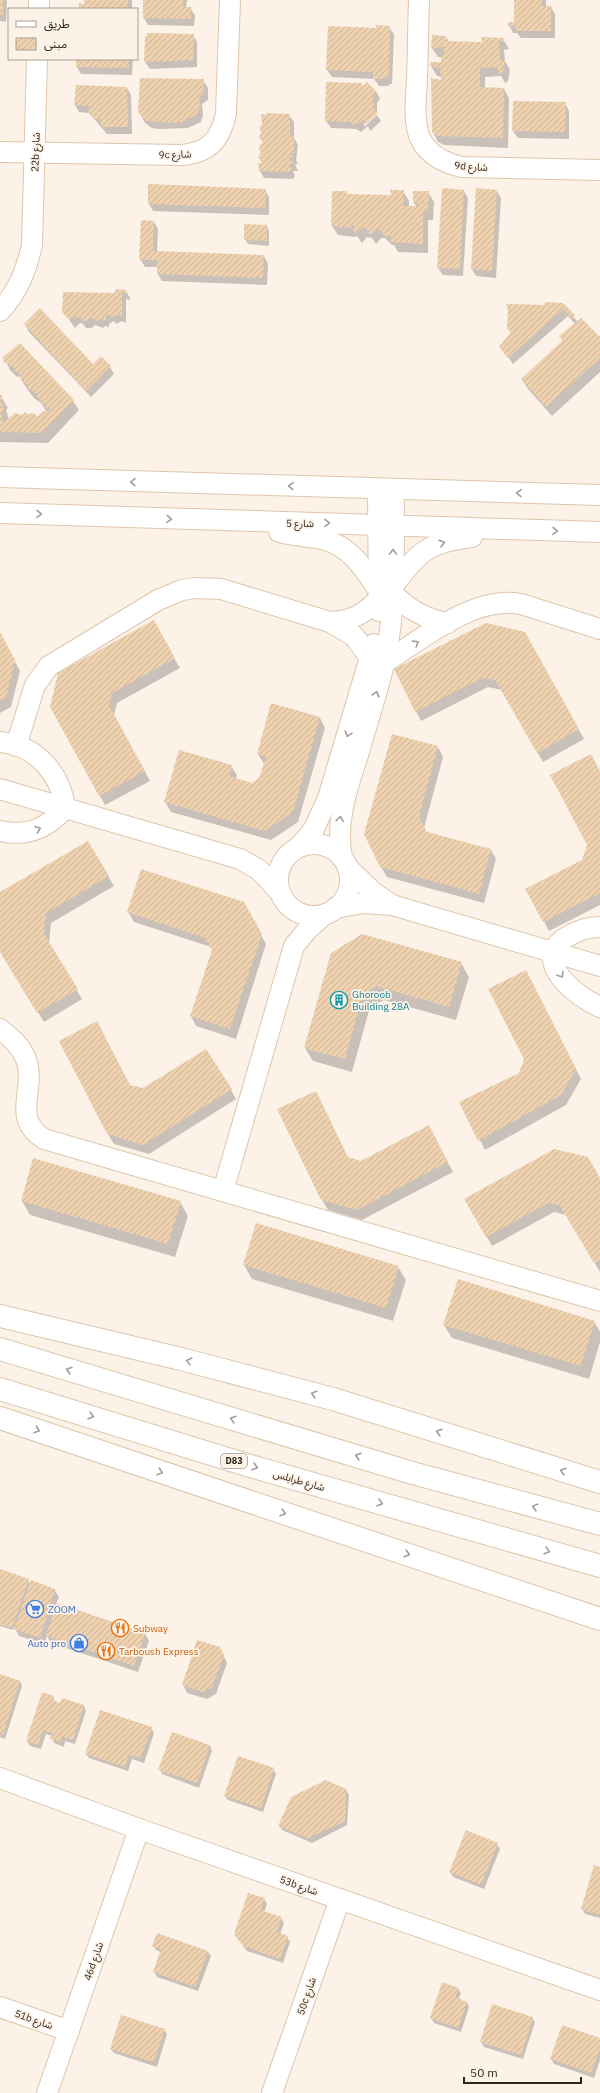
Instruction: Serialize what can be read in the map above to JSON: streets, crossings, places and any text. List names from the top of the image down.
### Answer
{
  "streets": {
    "highway": ["D83", "شارع طرابلس"],
    "street": [
      "22b شارع",
      "9c شارع",
      "9d شارع",
      "شارع 5",
      "53b شارع",
      "46d شارع",
      "50c شارع",
      "51b شارع"
    ]
  },
  "crossings": [
    ["22b شارع", "9c شارع"],
    ["53b شارع", "46d شارع"],
    ["53b شارع", "50c شارع"],
    ["46d شارع", "51b شارع"]
  ],
  "places": {
    "building": ["Ghoroob Building 28A"],
    "supermarket": ["ZOOM"],
    "restaurant": ["Subway", "Tarboush Express"],
    "shop": ["Auto pro"]
  },
  "legend": ["طريق", "مبنى"],
  "scale_bar": "50 m"
}
